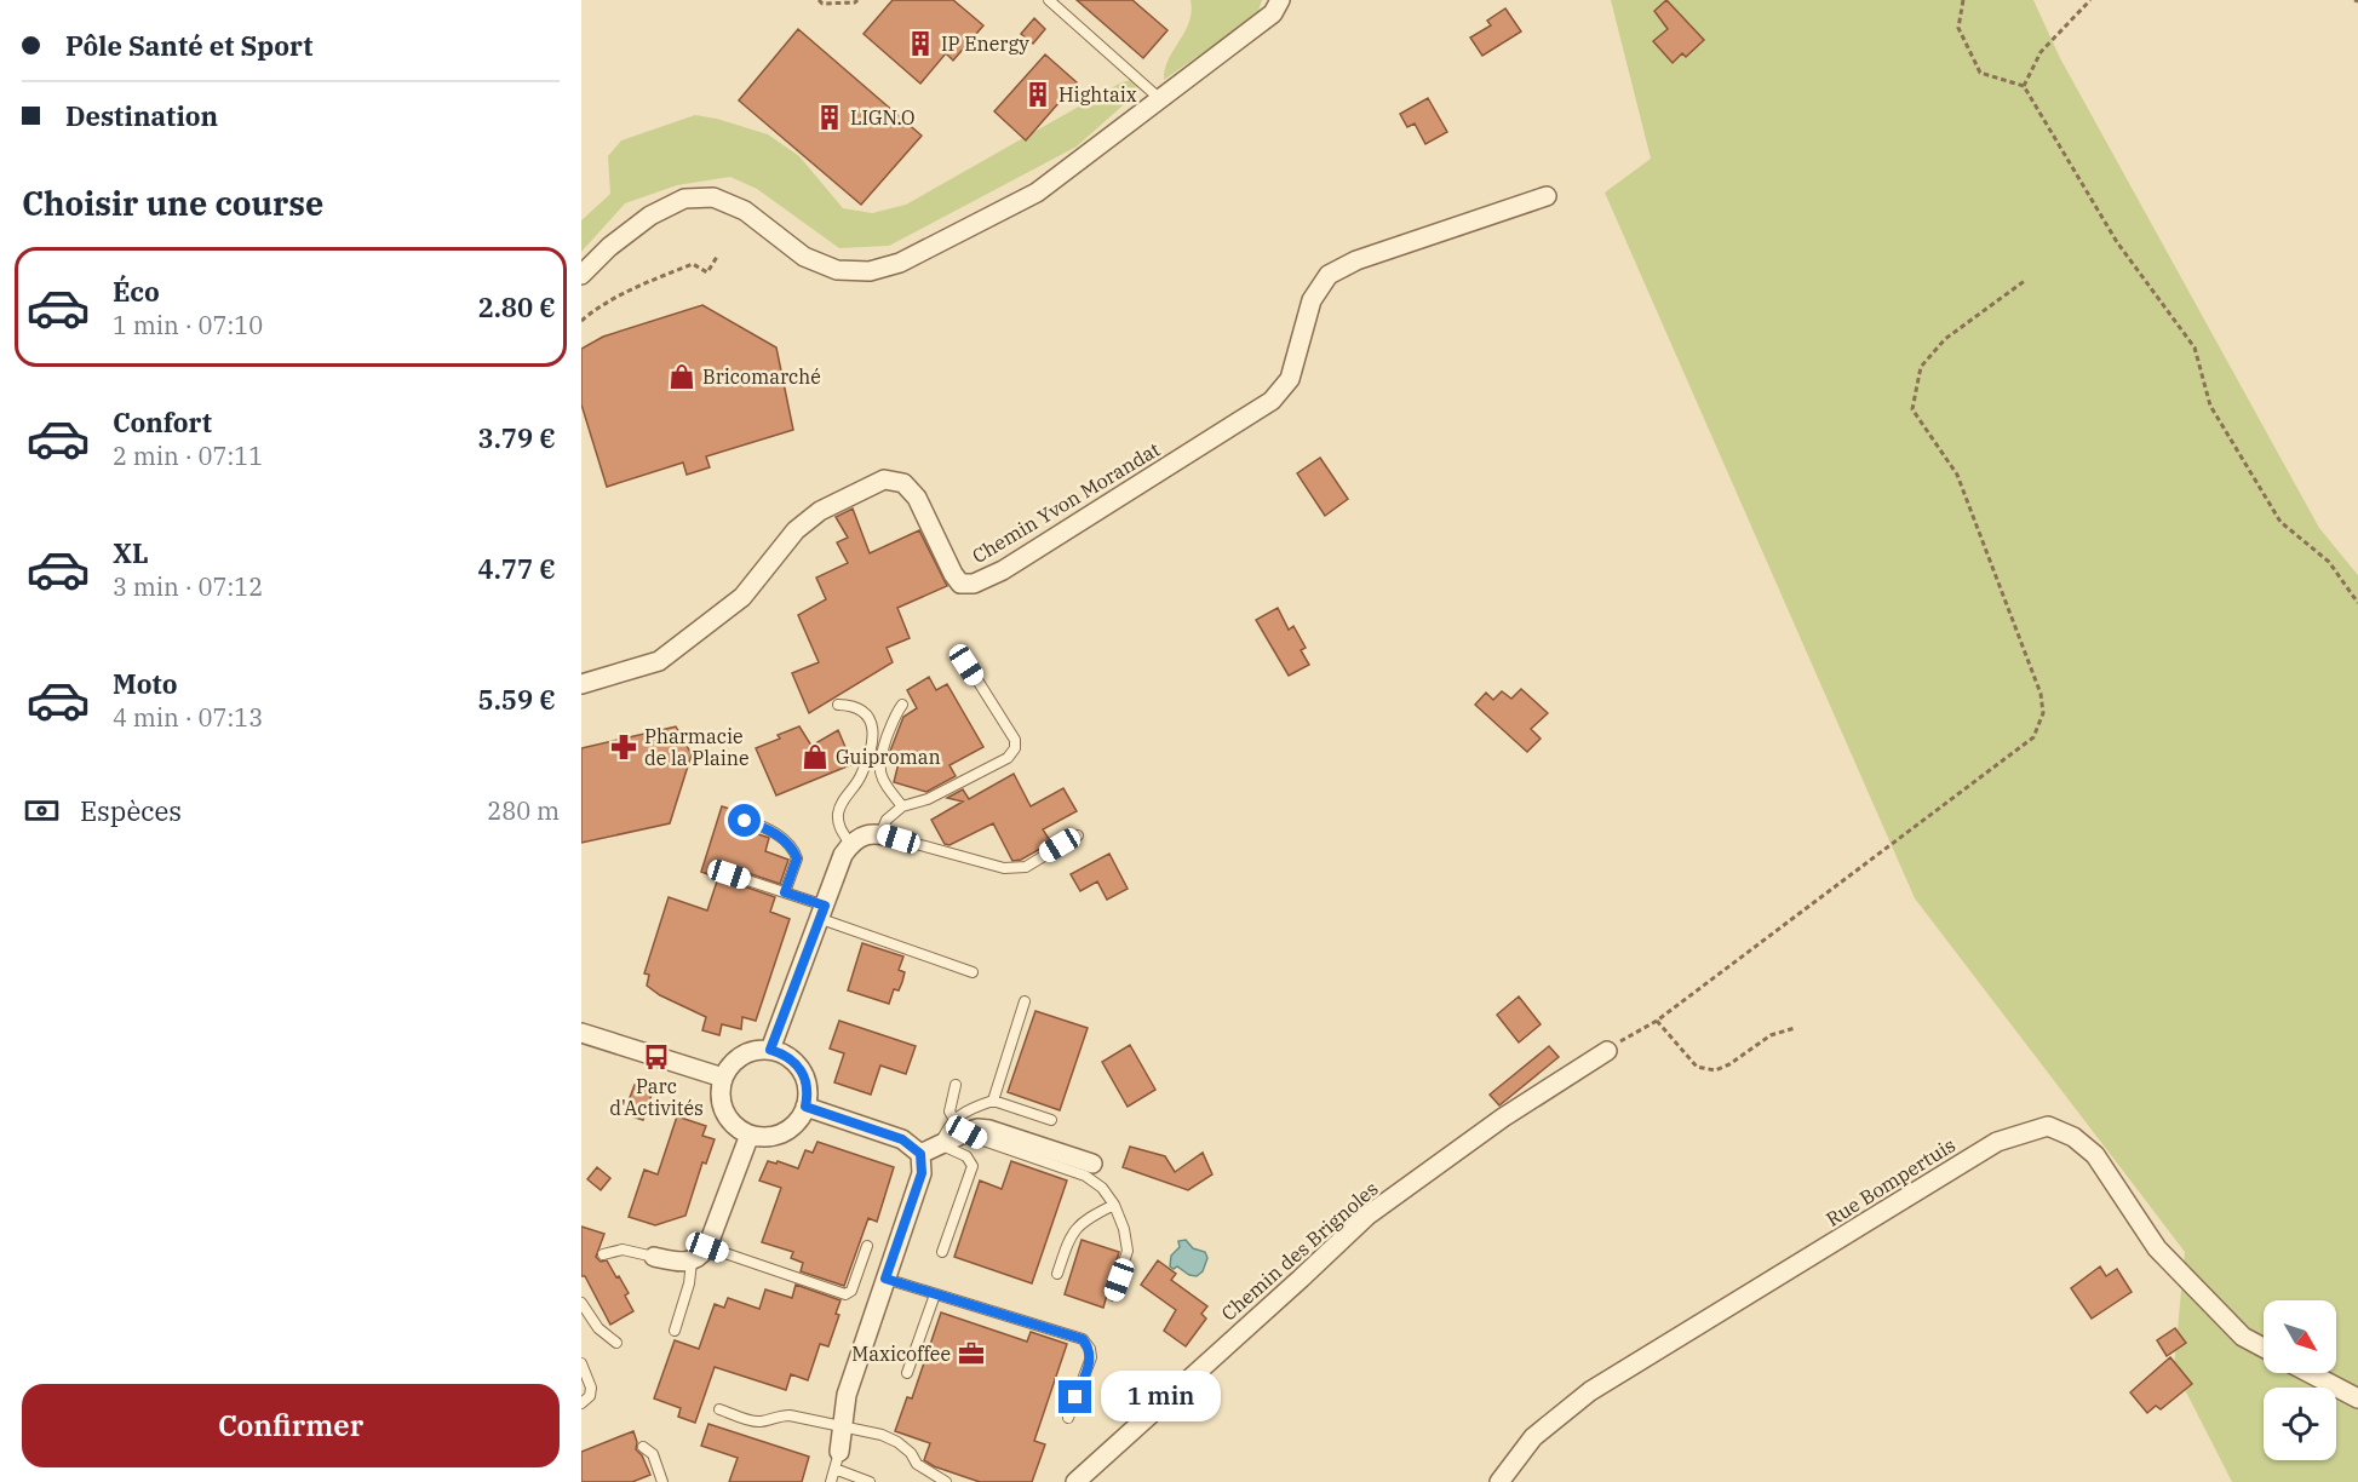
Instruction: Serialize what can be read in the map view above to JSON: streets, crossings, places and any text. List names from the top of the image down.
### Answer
{
  "streets": {
    "street": ["Chemin Yvon Morandat", "Rue Bompertuis", "Chemin des Brignoles"]
  },
  "places": {
    "building": ["IP Energy", "Hightaix", "LIGN.O"],
    "shop": ["Bricomarché", "Guiproman"],
    "pharmacy": ["Pharmacie de la Plaine"],
    "bus stop": ["Parc d'Activités"],
    "office": ["Maxicoffee"]
  },
  "north": "bottom right",
  "page": {
    "banner": ["Pôle Santé et Sport", "Destination"],
    "heading": "Choisir une course",
    "list": [
      {
        "name": "Éco",
        "note": "1 min · 07:10",
        "value": "2.80 €"
      },
      {
        "name": "Confort",
        "note": "2 min · 07:11",
        "value": "3.79 €"
      },
      {
        "name": "XL",
        "note": "3 min · 07:12",
        "value": "4.77 €"
      },
      {
        "name": "Moto",
        "note": "4 min · 07:13",
        "value": "5.59 €"
      }
    ],
    "pay": ["Espèces", "280 m"],
    "buttons": "Confirmer",
    "bubble": "1 min"
  }
}
